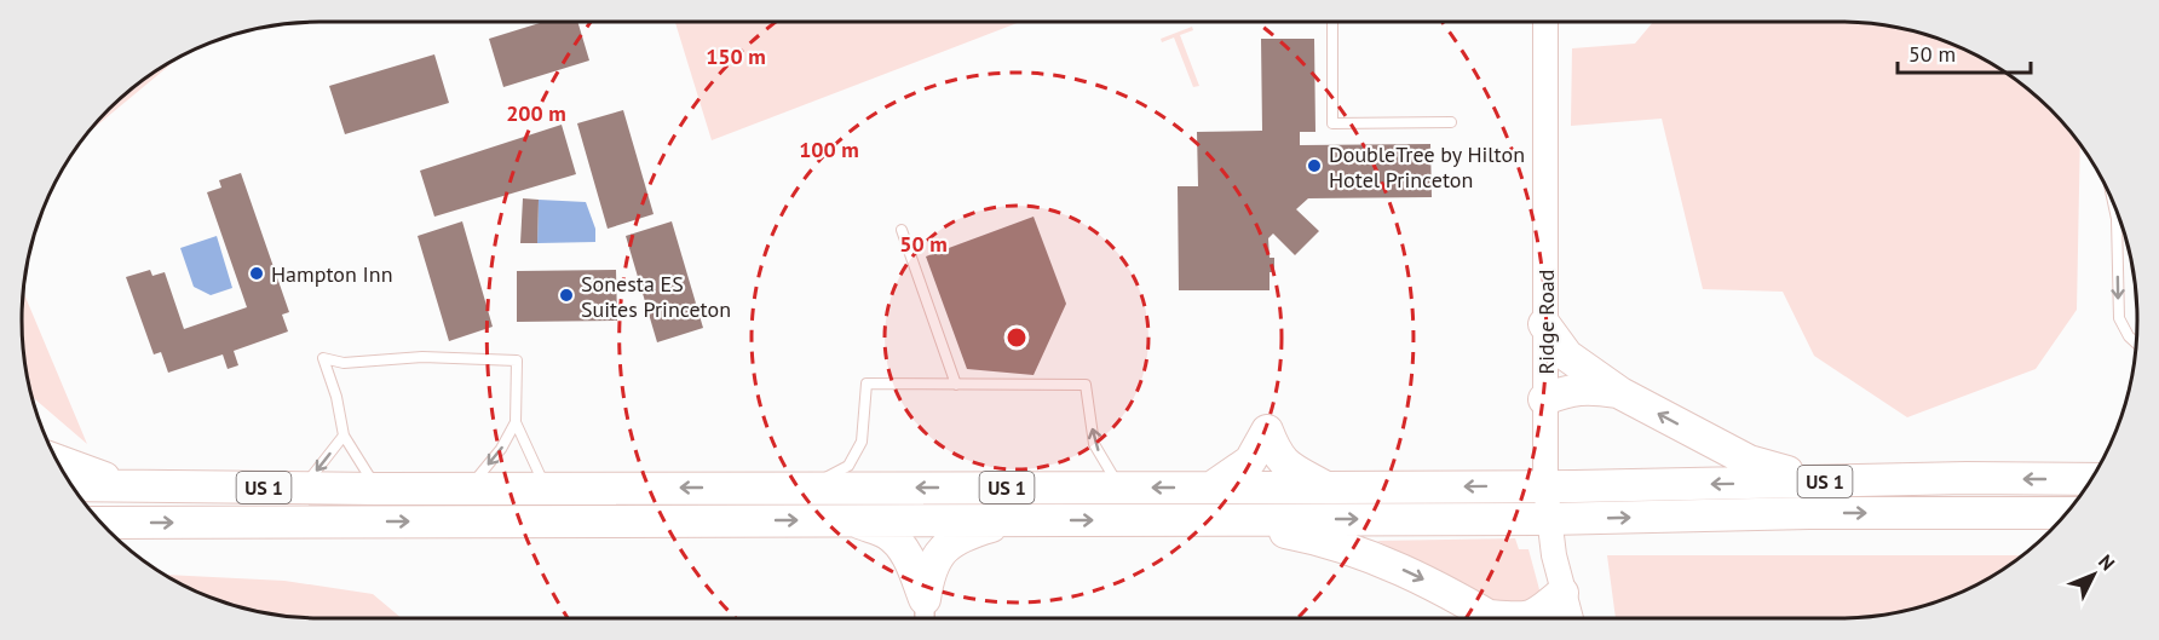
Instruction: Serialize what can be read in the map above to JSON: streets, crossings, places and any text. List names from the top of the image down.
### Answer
{
  "streets": {
    "highway": ["US 1"],
    "street": ["Ridge Road"]
  },
  "crossings": [
    ["Ridge Road", "US 1"]
  ],
  "places": ["DoubleTree by Hilton Hotel Princeton", "Hampton Inn", "Sonesta ES Suites Princeton"],
  "scale_bar": "50 m",
  "north": "top right",
  "rings": [
    "150 m",
    "200 m",
    "100 m",
    "50 m"
  ]
}
